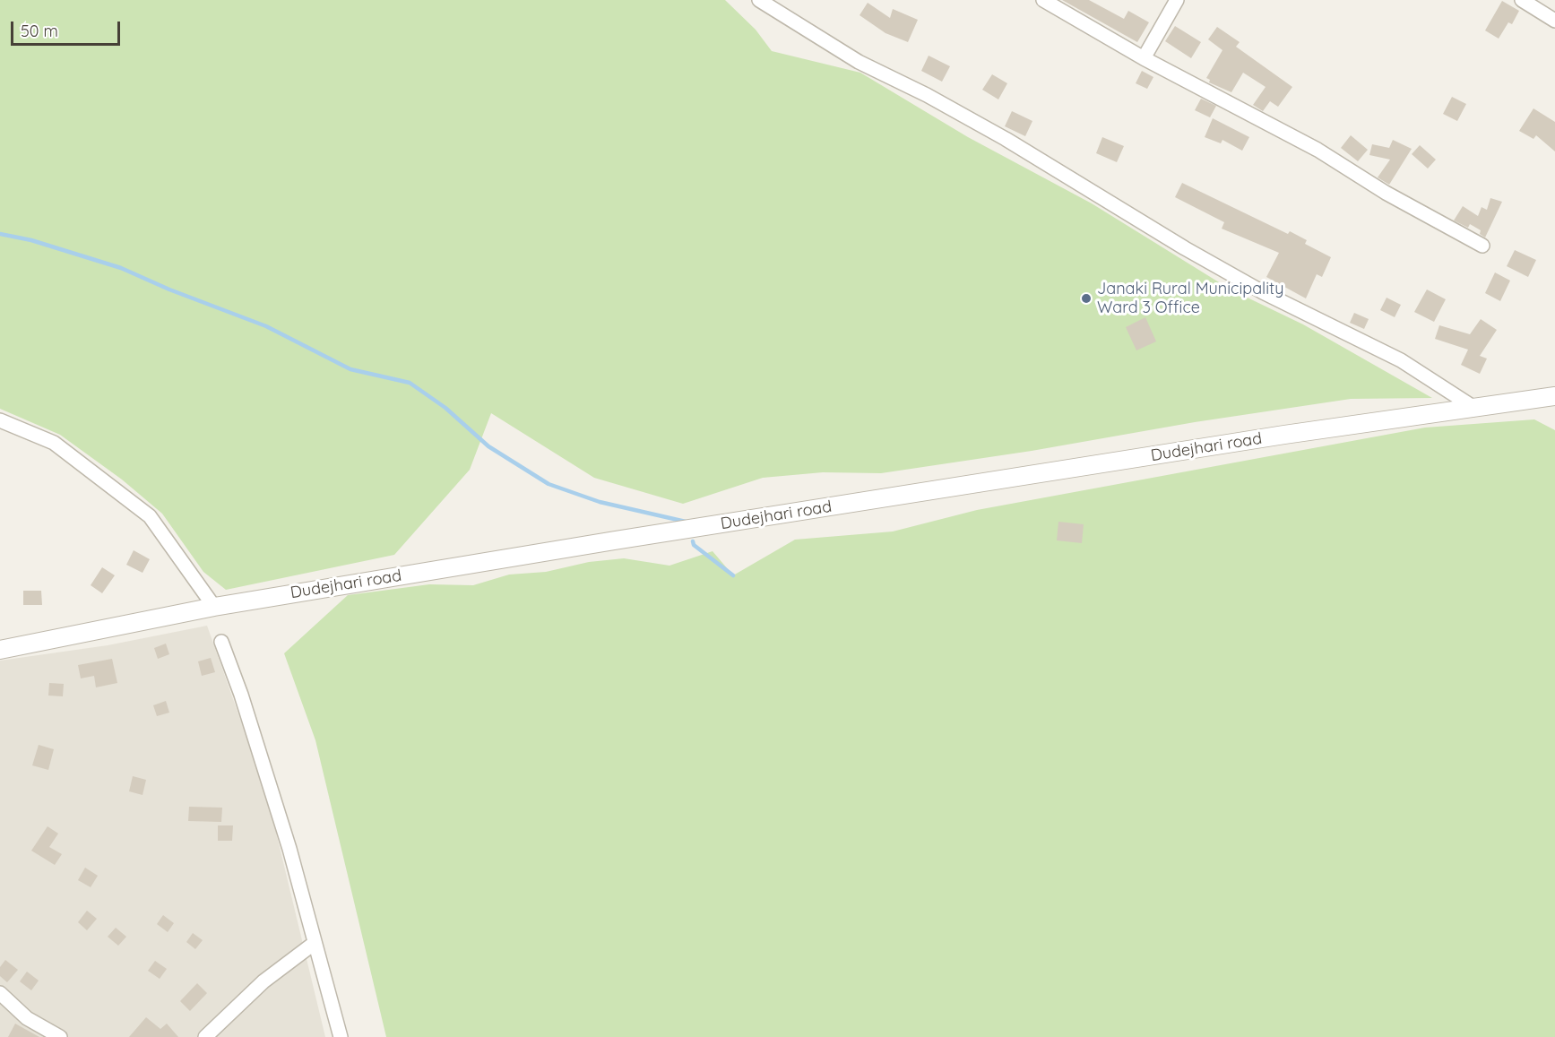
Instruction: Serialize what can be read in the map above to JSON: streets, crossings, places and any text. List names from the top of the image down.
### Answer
{
  "streets": {
    "street": ["Dudejhari road"]
  },
  "places": ["Janaki Rural Municipality Ward 3 Office"],
  "scale_bar": "50 m"
}
